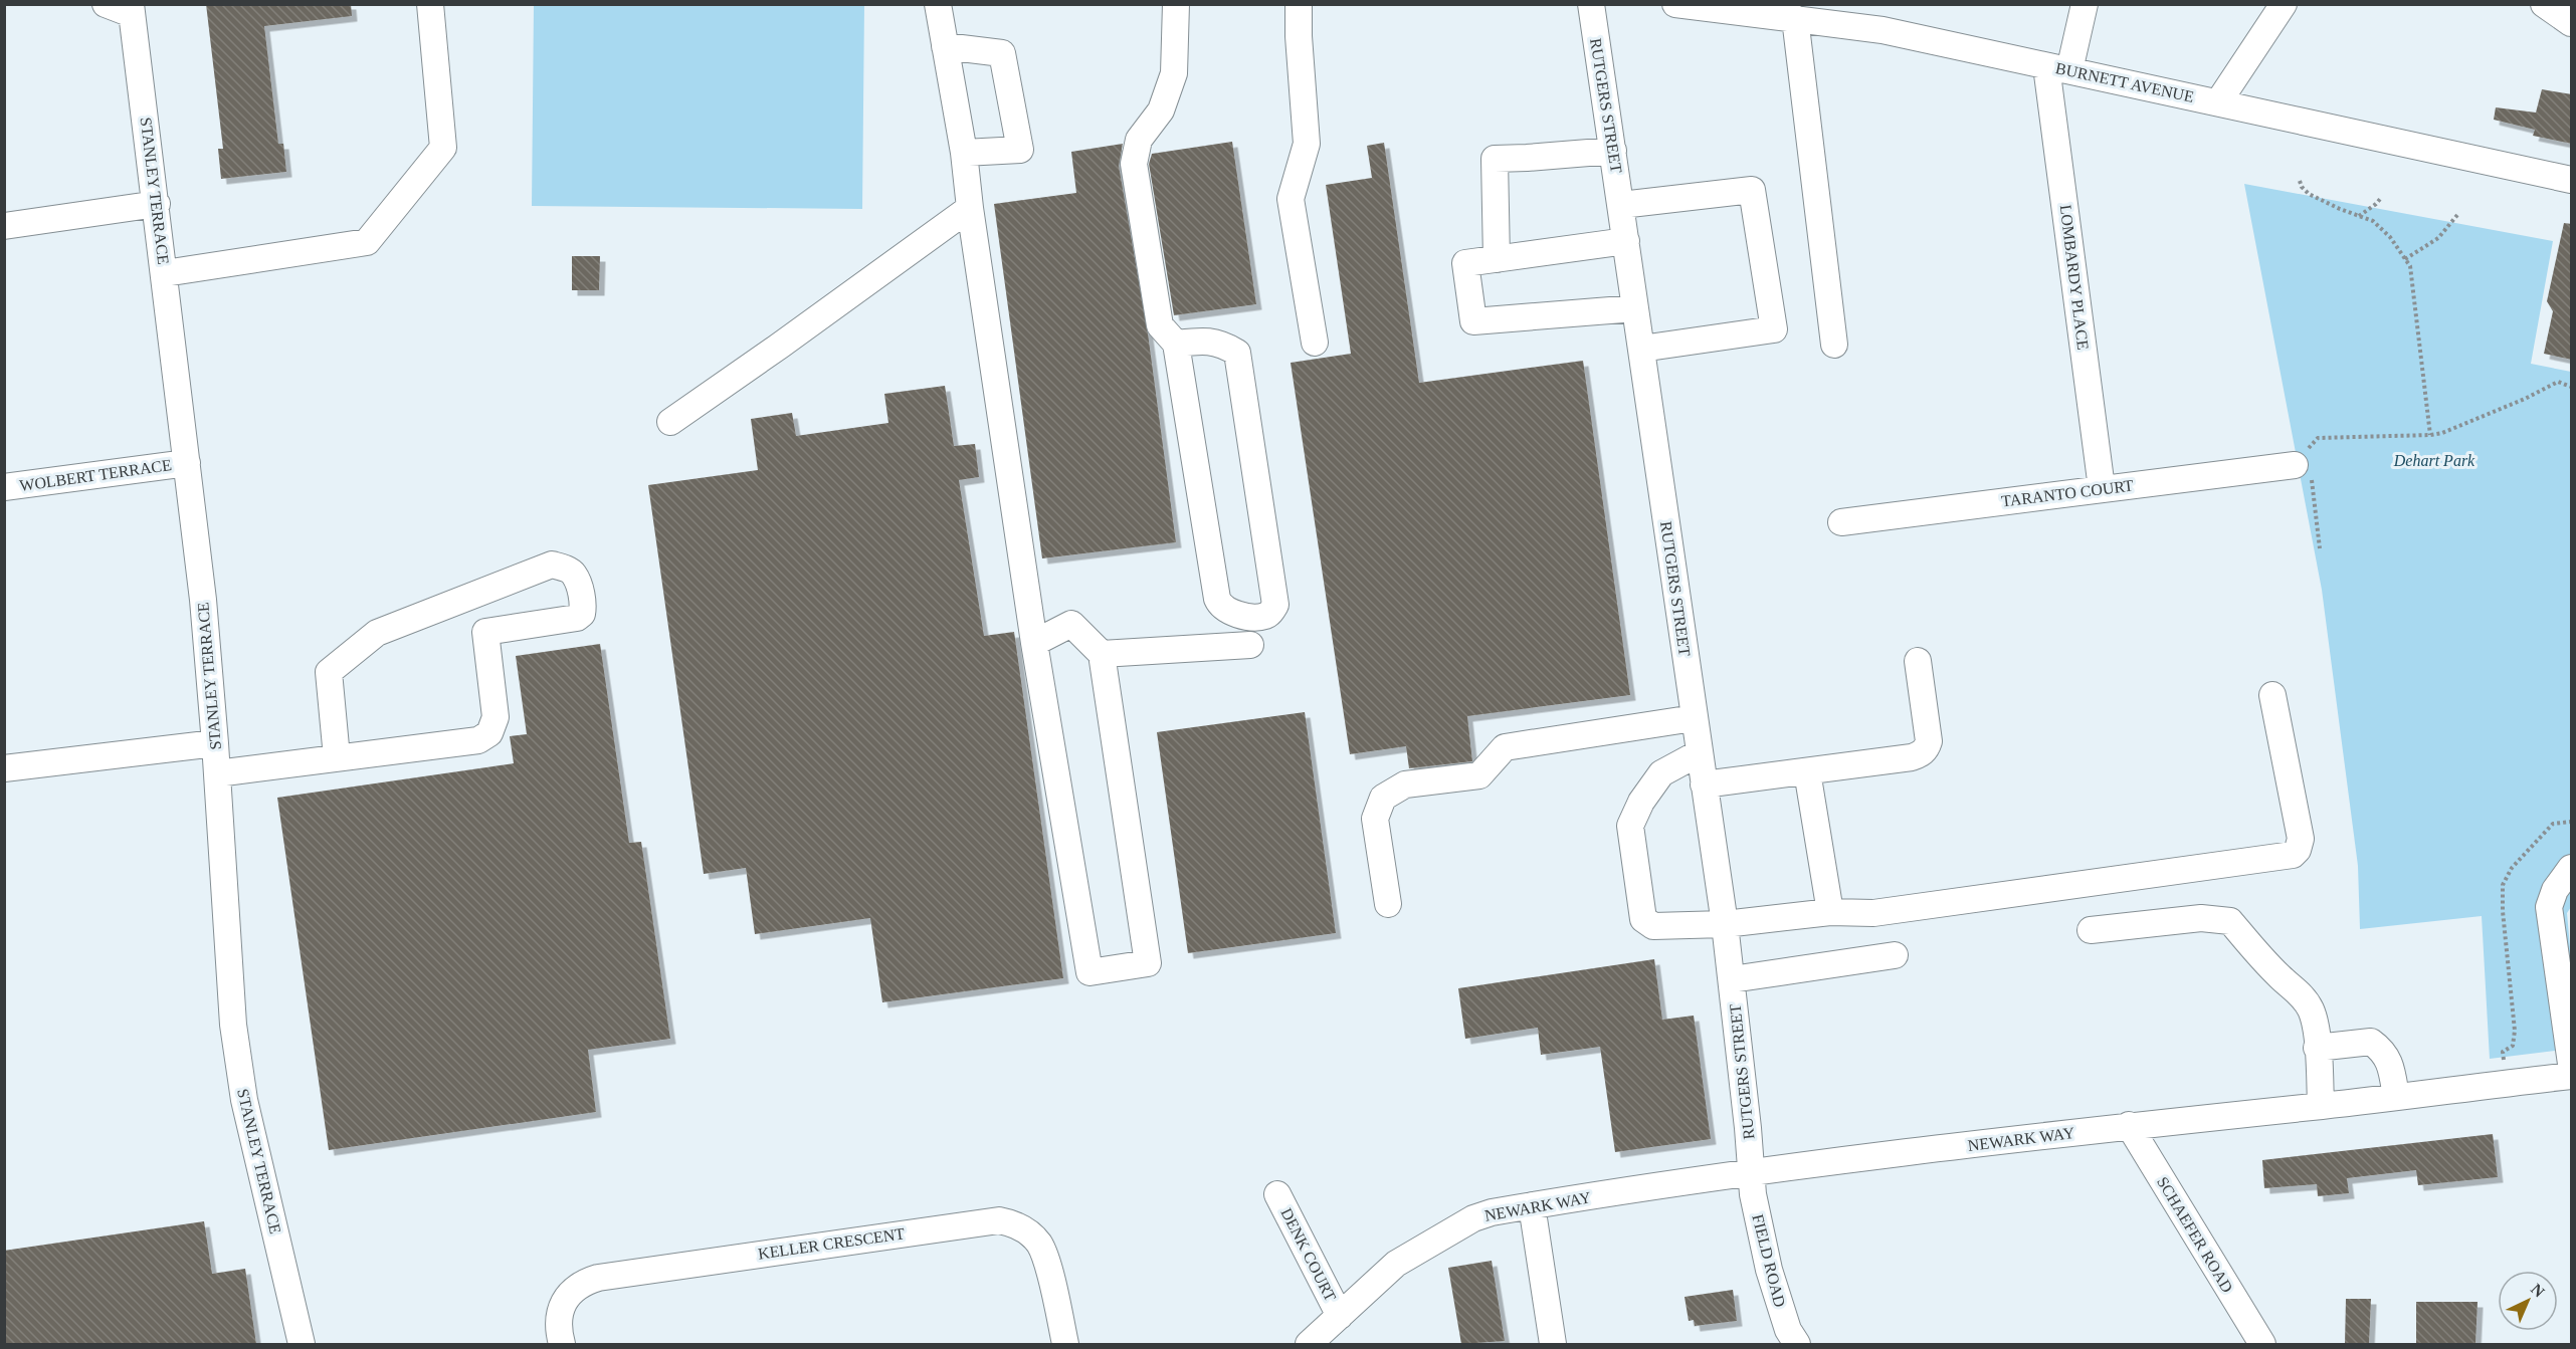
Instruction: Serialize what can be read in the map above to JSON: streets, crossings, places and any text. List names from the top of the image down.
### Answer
{
  "streets": {
    "street": [
      "BURNETT AVENUE",
      "RUTGERS STREET",
      "STANLEY TERRACE",
      "LOMBARDY PLACE",
      "WOLBERT TERRACE",
      "TARANTO COURT",
      "NEWARK WAY",
      "SCHAEFER ROAD",
      "KELLER CRESCENT",
      "DENK COURT",
      "FIELD ROAD"
    ]
  },
  "crossings": [
    ["BURNETT AVENUE", "LOMBARDY PLACE"],
    ["RUTGERS STREET", "NEWARK WAY"],
    ["RUTGERS STREET", "FIELD ROAD"],
    ["STANLEY TERRACE", "WOLBERT TERRACE"],
    ["LOMBARDY PLACE", "TARANTO COURT"],
    ["NEWARK WAY", "SCHAEFER ROAD"],
    ["NEWARK WAY", "DENK COURT"],
    ["NEWARK WAY", "FIELD ROAD"]
  ],
  "parks": ["Dehart Park"],
  "north": "top right"
}
